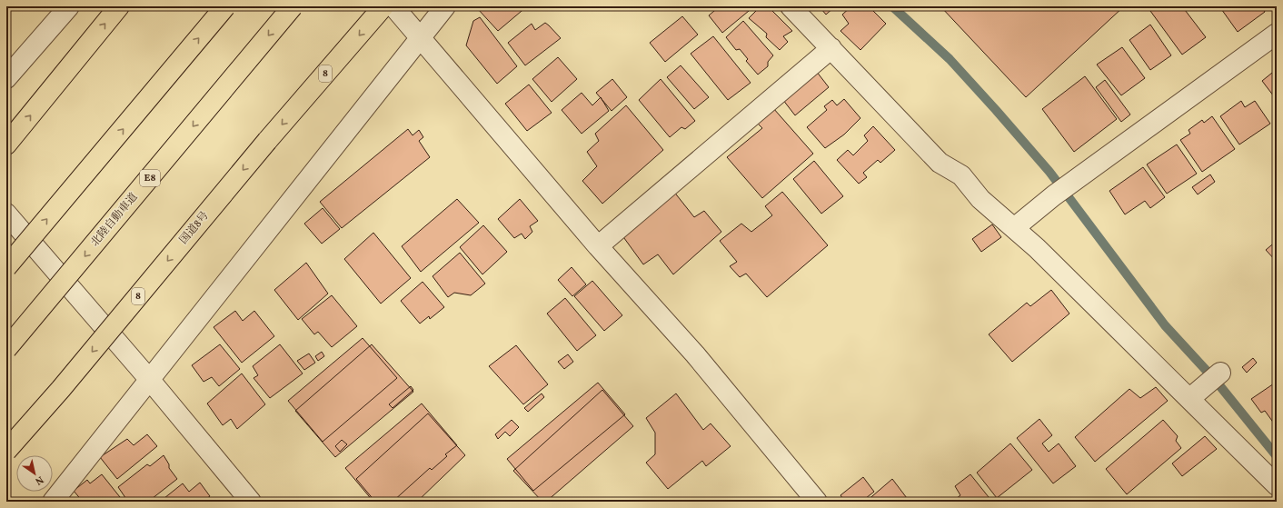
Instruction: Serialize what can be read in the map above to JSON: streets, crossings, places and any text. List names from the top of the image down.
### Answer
{
  "streets": {
    "highway": [
      "8",
      "E8",
      "北陸自動車道",
      "国道8号"
    ]
  },
  "north": "bottom right"
}
